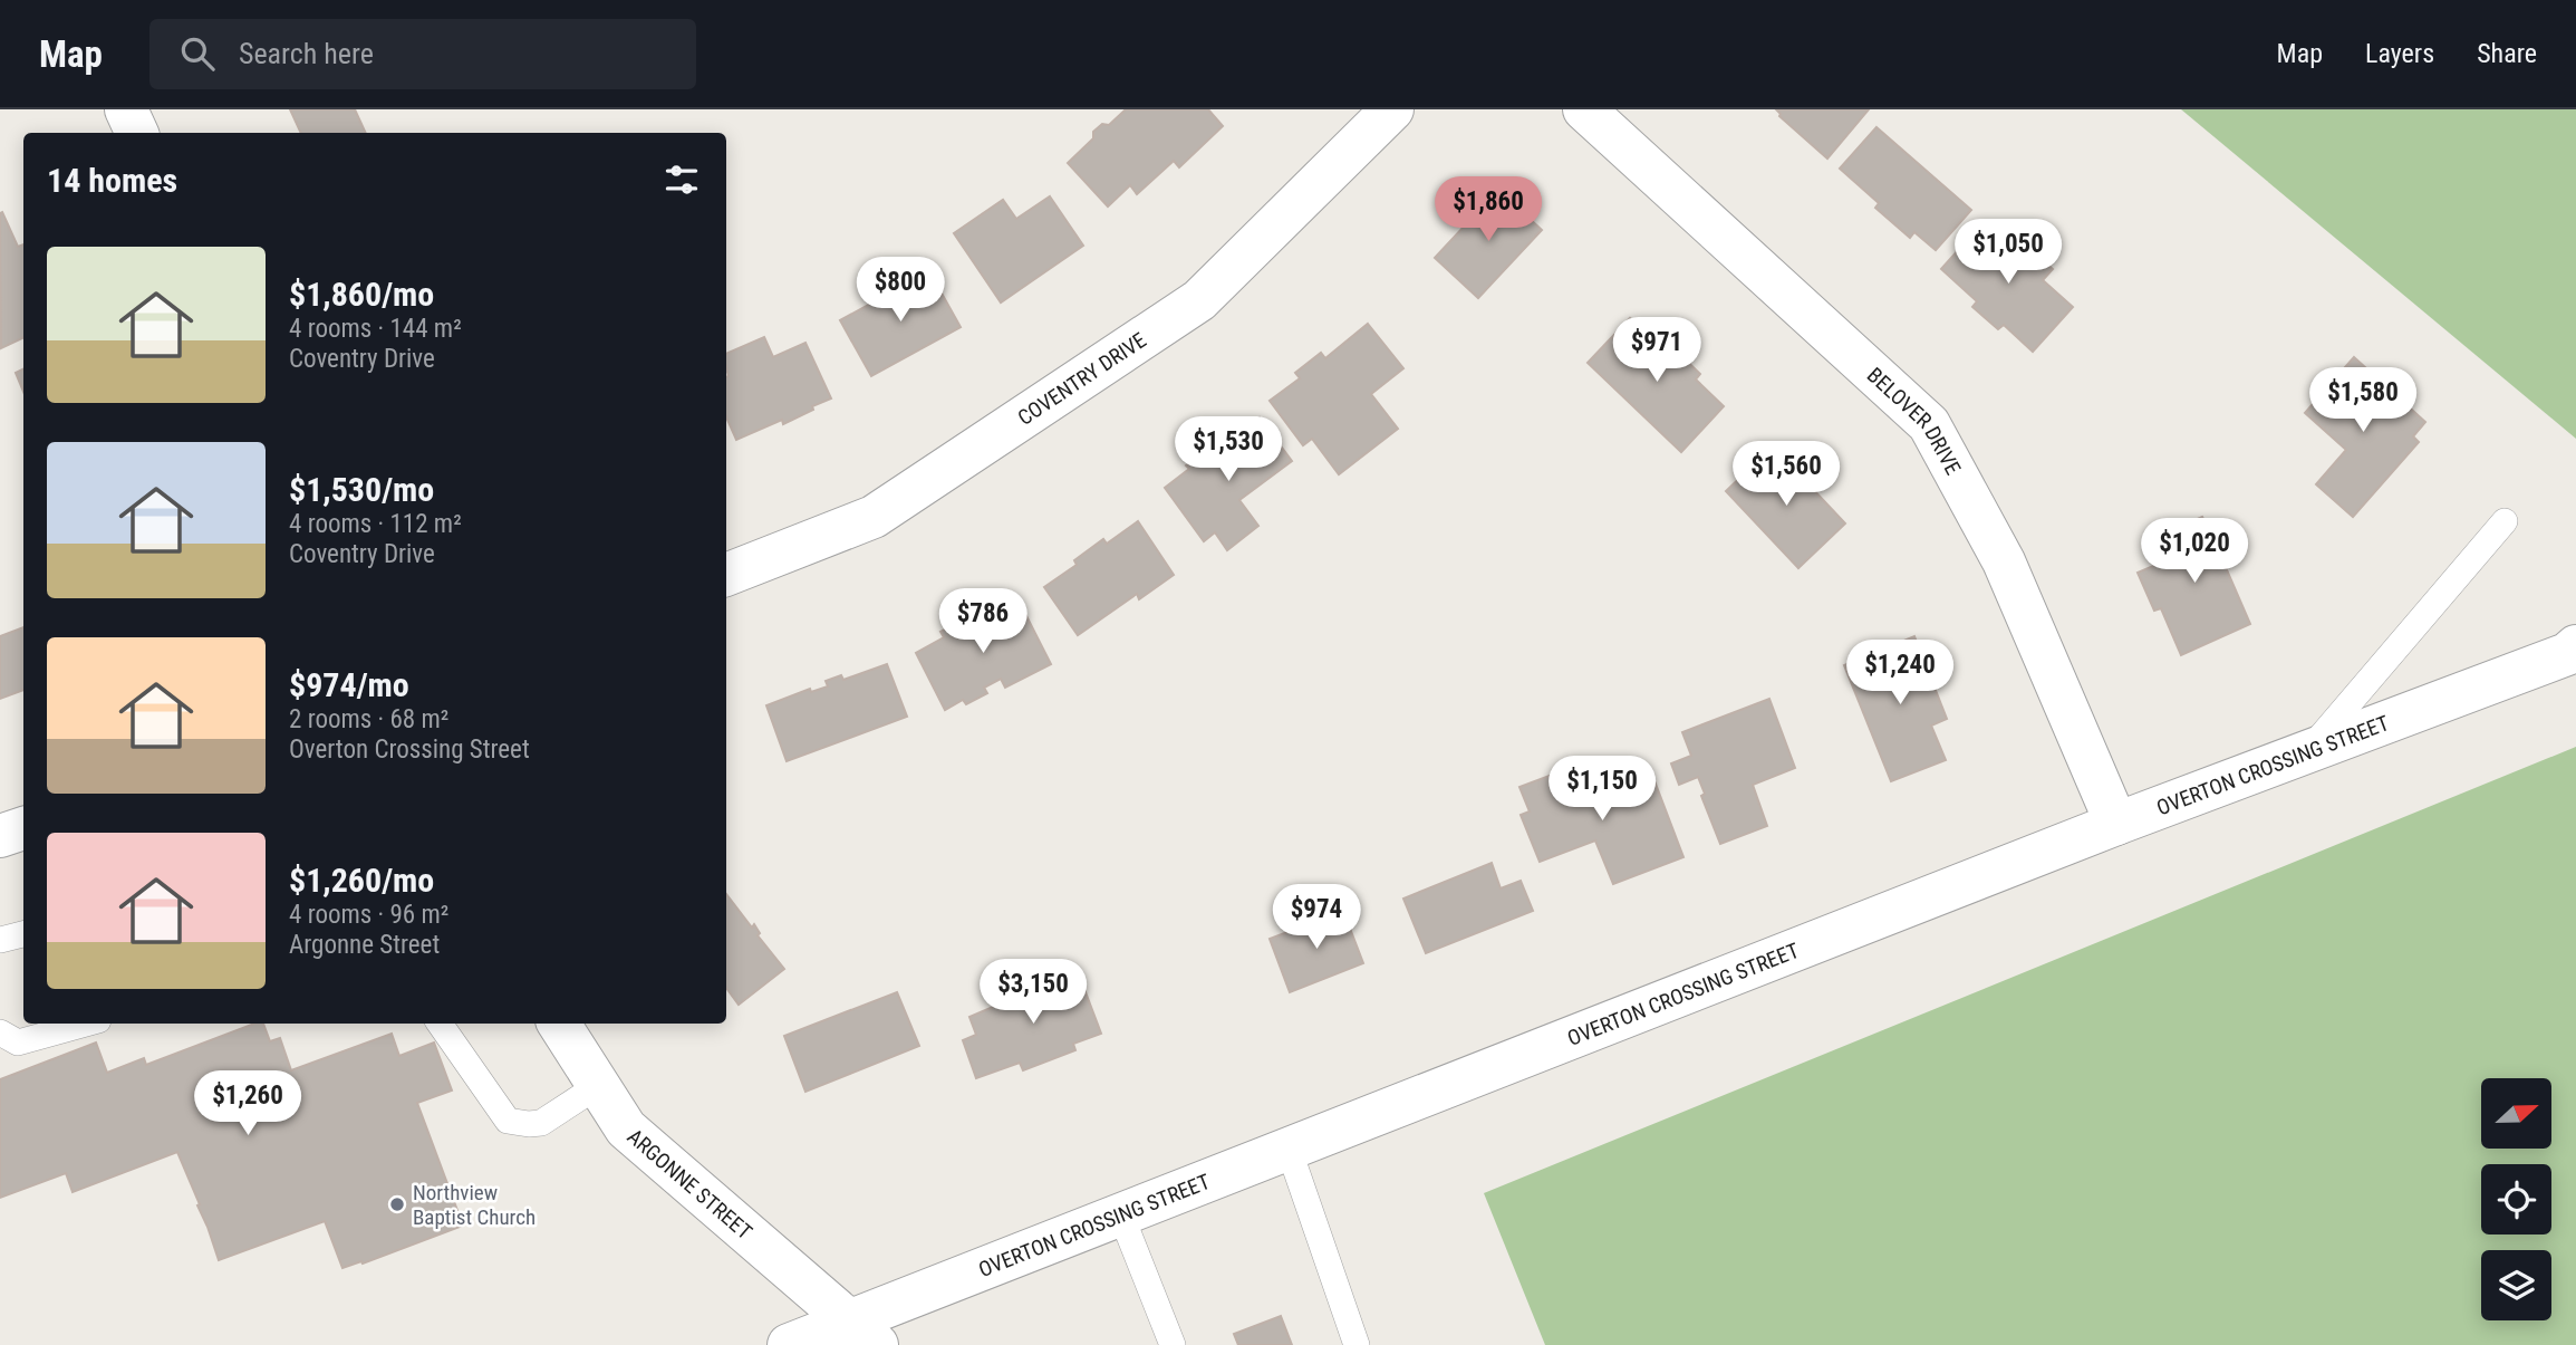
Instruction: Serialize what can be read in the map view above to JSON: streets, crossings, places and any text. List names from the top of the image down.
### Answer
{
  "streets": {
    "street": [
      "COVENTRY DRIVE",
      "BELOVER DRIVE",
      "OVERTON CROSSING STREET",
      "ARGONNE STREET"
    ]
  },
  "crossings": [
    ["BELOVER DRIVE", "OVERTON CROSSING STREET"],
    ["OVERTON CROSSING STREET", "ARGONNE STREET"]
  ],
  "places": ["Northview Baptist Church"],
  "north": "right",
  "page": {
    "header": "Map",
    "search": "Search here",
    "nav": ["Map", "Layers", "Share"],
    "heading": "14 homes",
    "price": [
      "$1,860",
      "$1,050",
      "$800",
      "$971",
      "$1,580",
      "$1,530",
      "$1,560",
      "$1,020",
      "$786",
      "$1,240",
      "$1,150",
      "$974",
      "$3,150",
      "$1,260"
    ],
    "list": [
      {
        "name": "$1,860/mo",
        "note": "4 rooms · 144 m² · Coventry Drive"
      },
      {
        "name": "$1,530/mo",
        "note": "4 rooms · 112 m² · Coventry Drive"
      },
      {
        "name": "$974/mo",
        "note": "2 rooms · 68 m² · Overton Crossing Street"
      },
      {
        "name": "$1,260/mo",
        "note": "4 rooms · 96 m² · Argonne Street"
      }
    ]
  }
}
